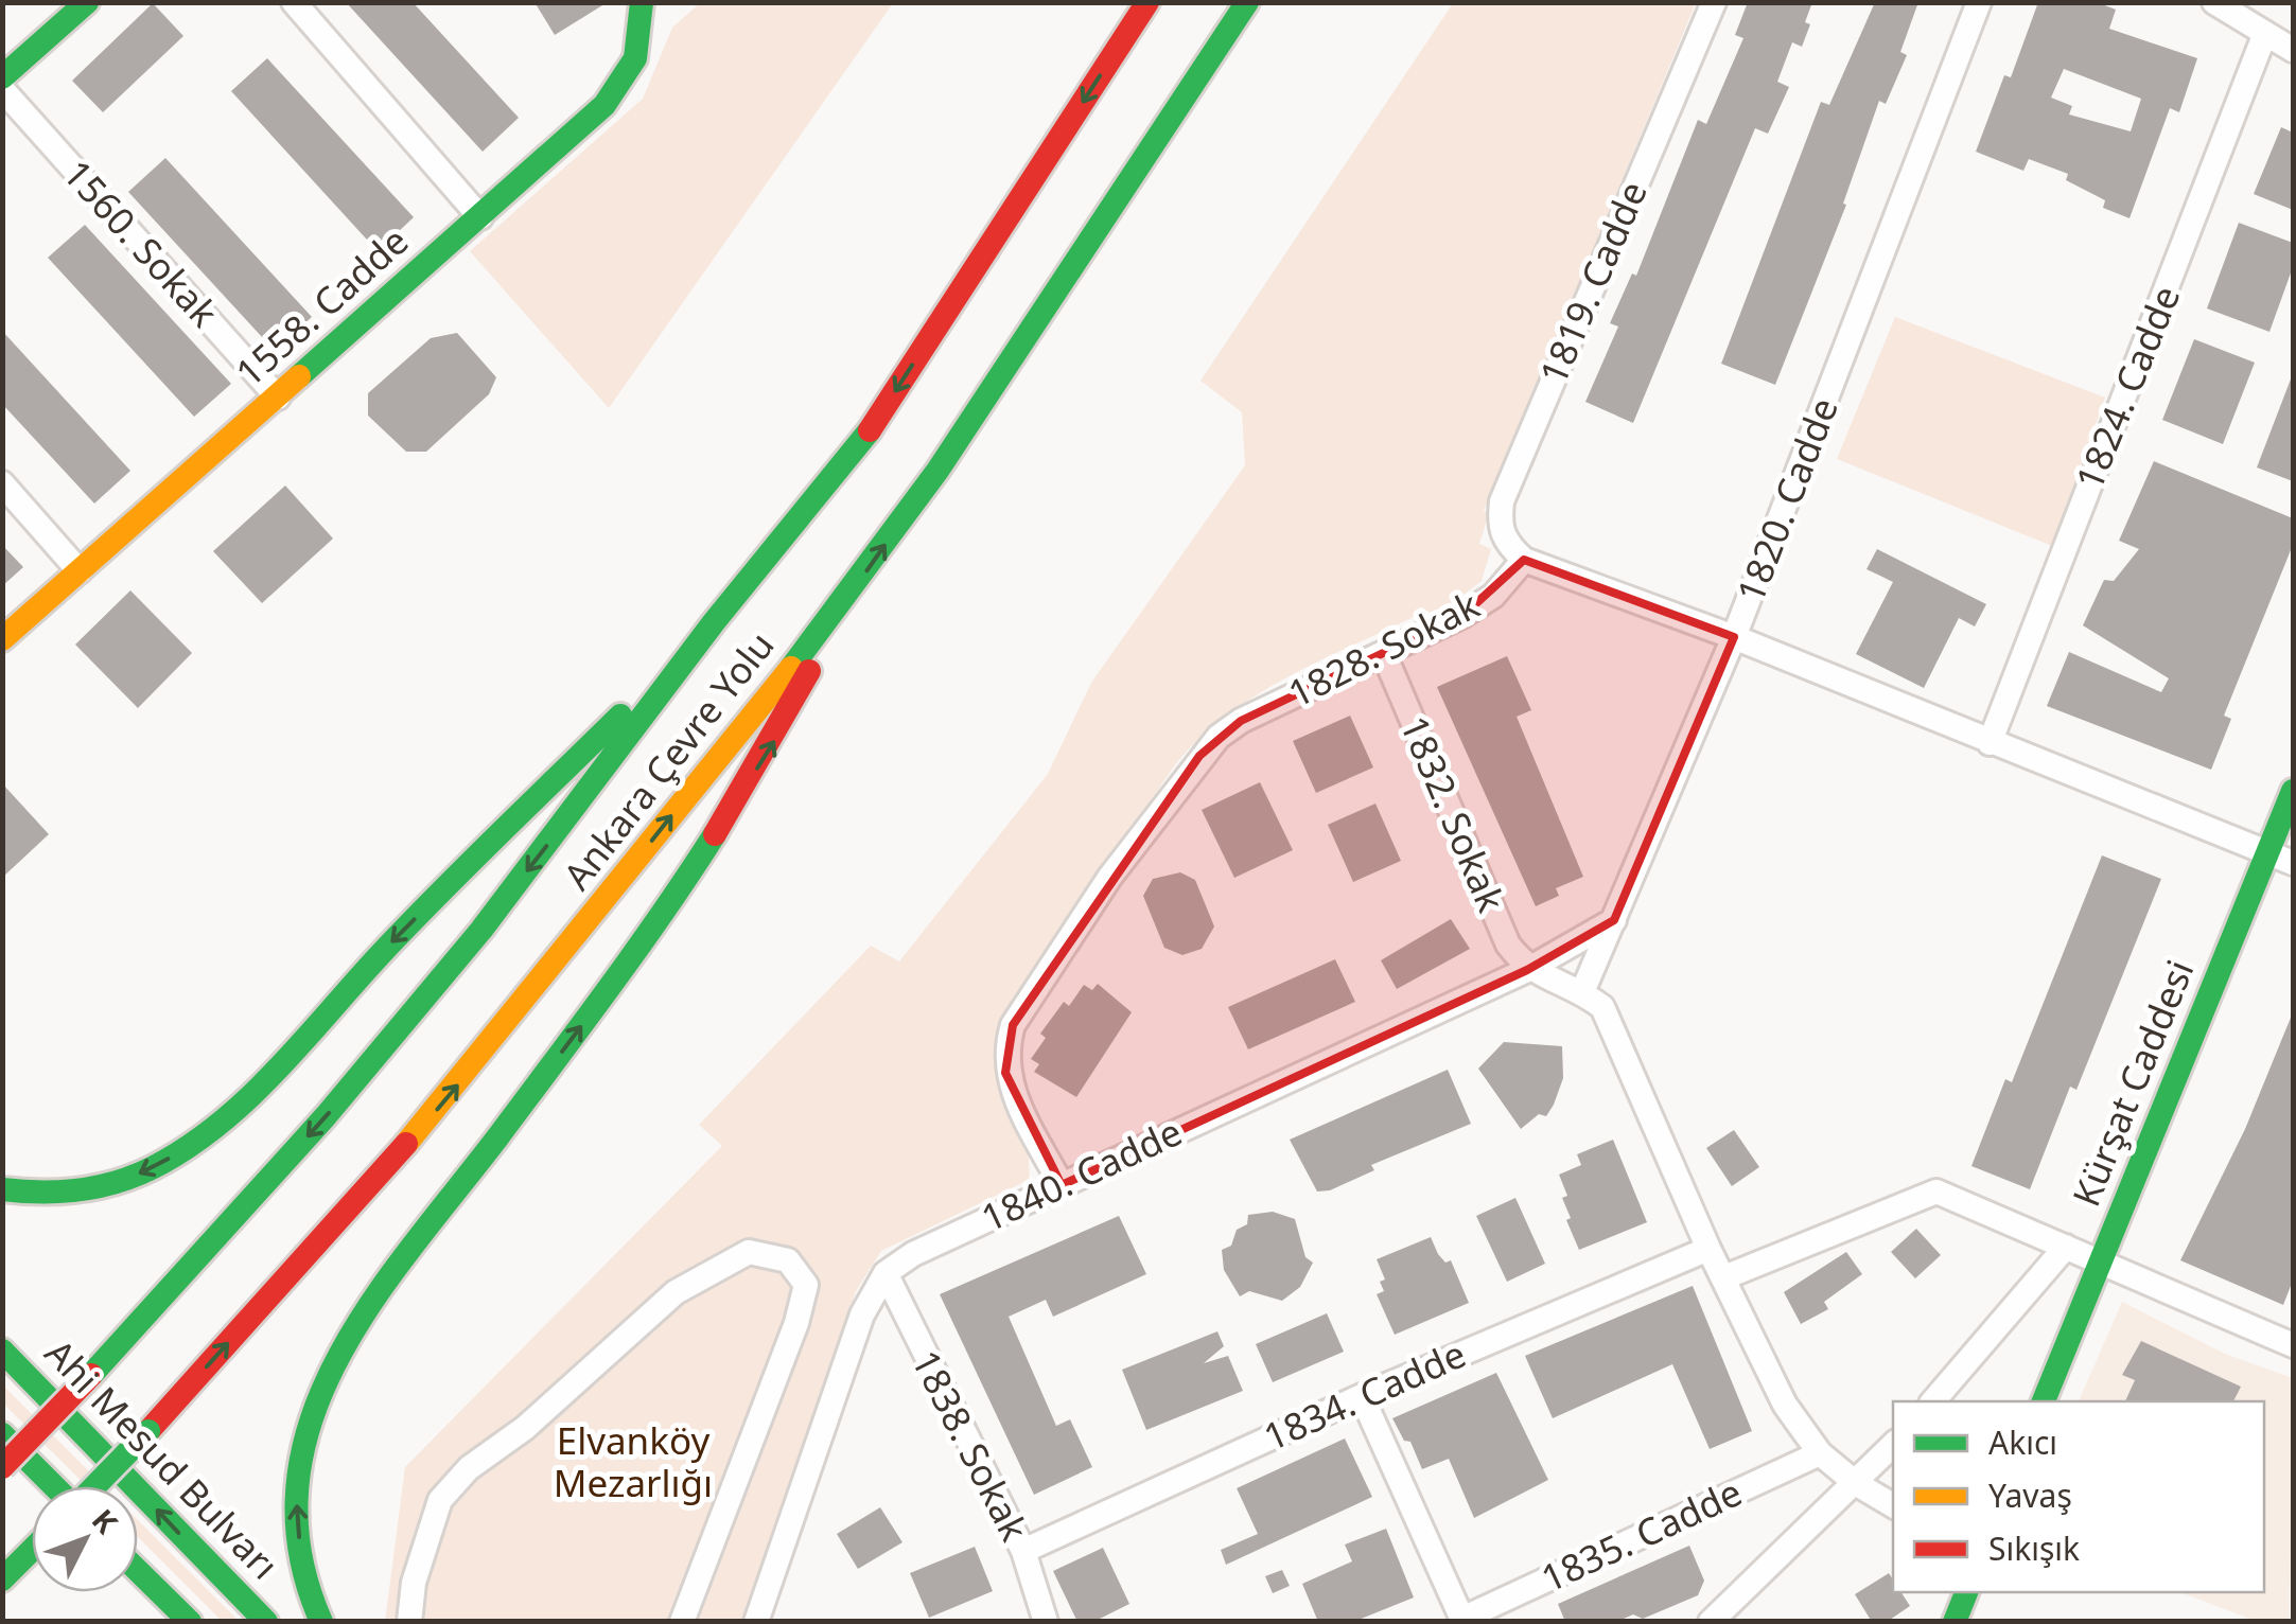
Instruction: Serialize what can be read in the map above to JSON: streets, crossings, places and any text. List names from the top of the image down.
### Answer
{
  "streets": {
    "main road": [
      "1558. Cadde",
      "Ankara Çevre Yolu",
      "Kürşat Caddesi",
      "Ahi Mesud Bulvarı"
    ],
    "street": [
      "1560. Sokak",
      "1819. Cadde",
      "1824. Cadde",
      "1820. Cadde",
      "1828. Sokak",
      "1832. Sokak",
      "1840. Cadde",
      "1834. Cadde",
      "1838. Sokak",
      "1835. Cadde"
    ]
  },
  "crossings": [
    ["1560. Sokak", "1558. Cadde"],
    ["1819. Cadde", "1828. Sokak"],
    ["1820. Cadde", "1840. Cadde"],
    ["1828. Sokak", "1832. Sokak"],
    ["1828. Sokak", "1840. Cadde"],
    ["1832. Sokak", "1840. Cadde"],
    ["1840. Cadde", "1838. Sokak"],
    ["1834. Cadde", "1838. Sokak"]
  ],
  "parks": ["Elvanköy Mezarlığı"],
  "legend": ["Akıcı", "Yavaş", "Sıkışık"],
  "north": "top right"
}
